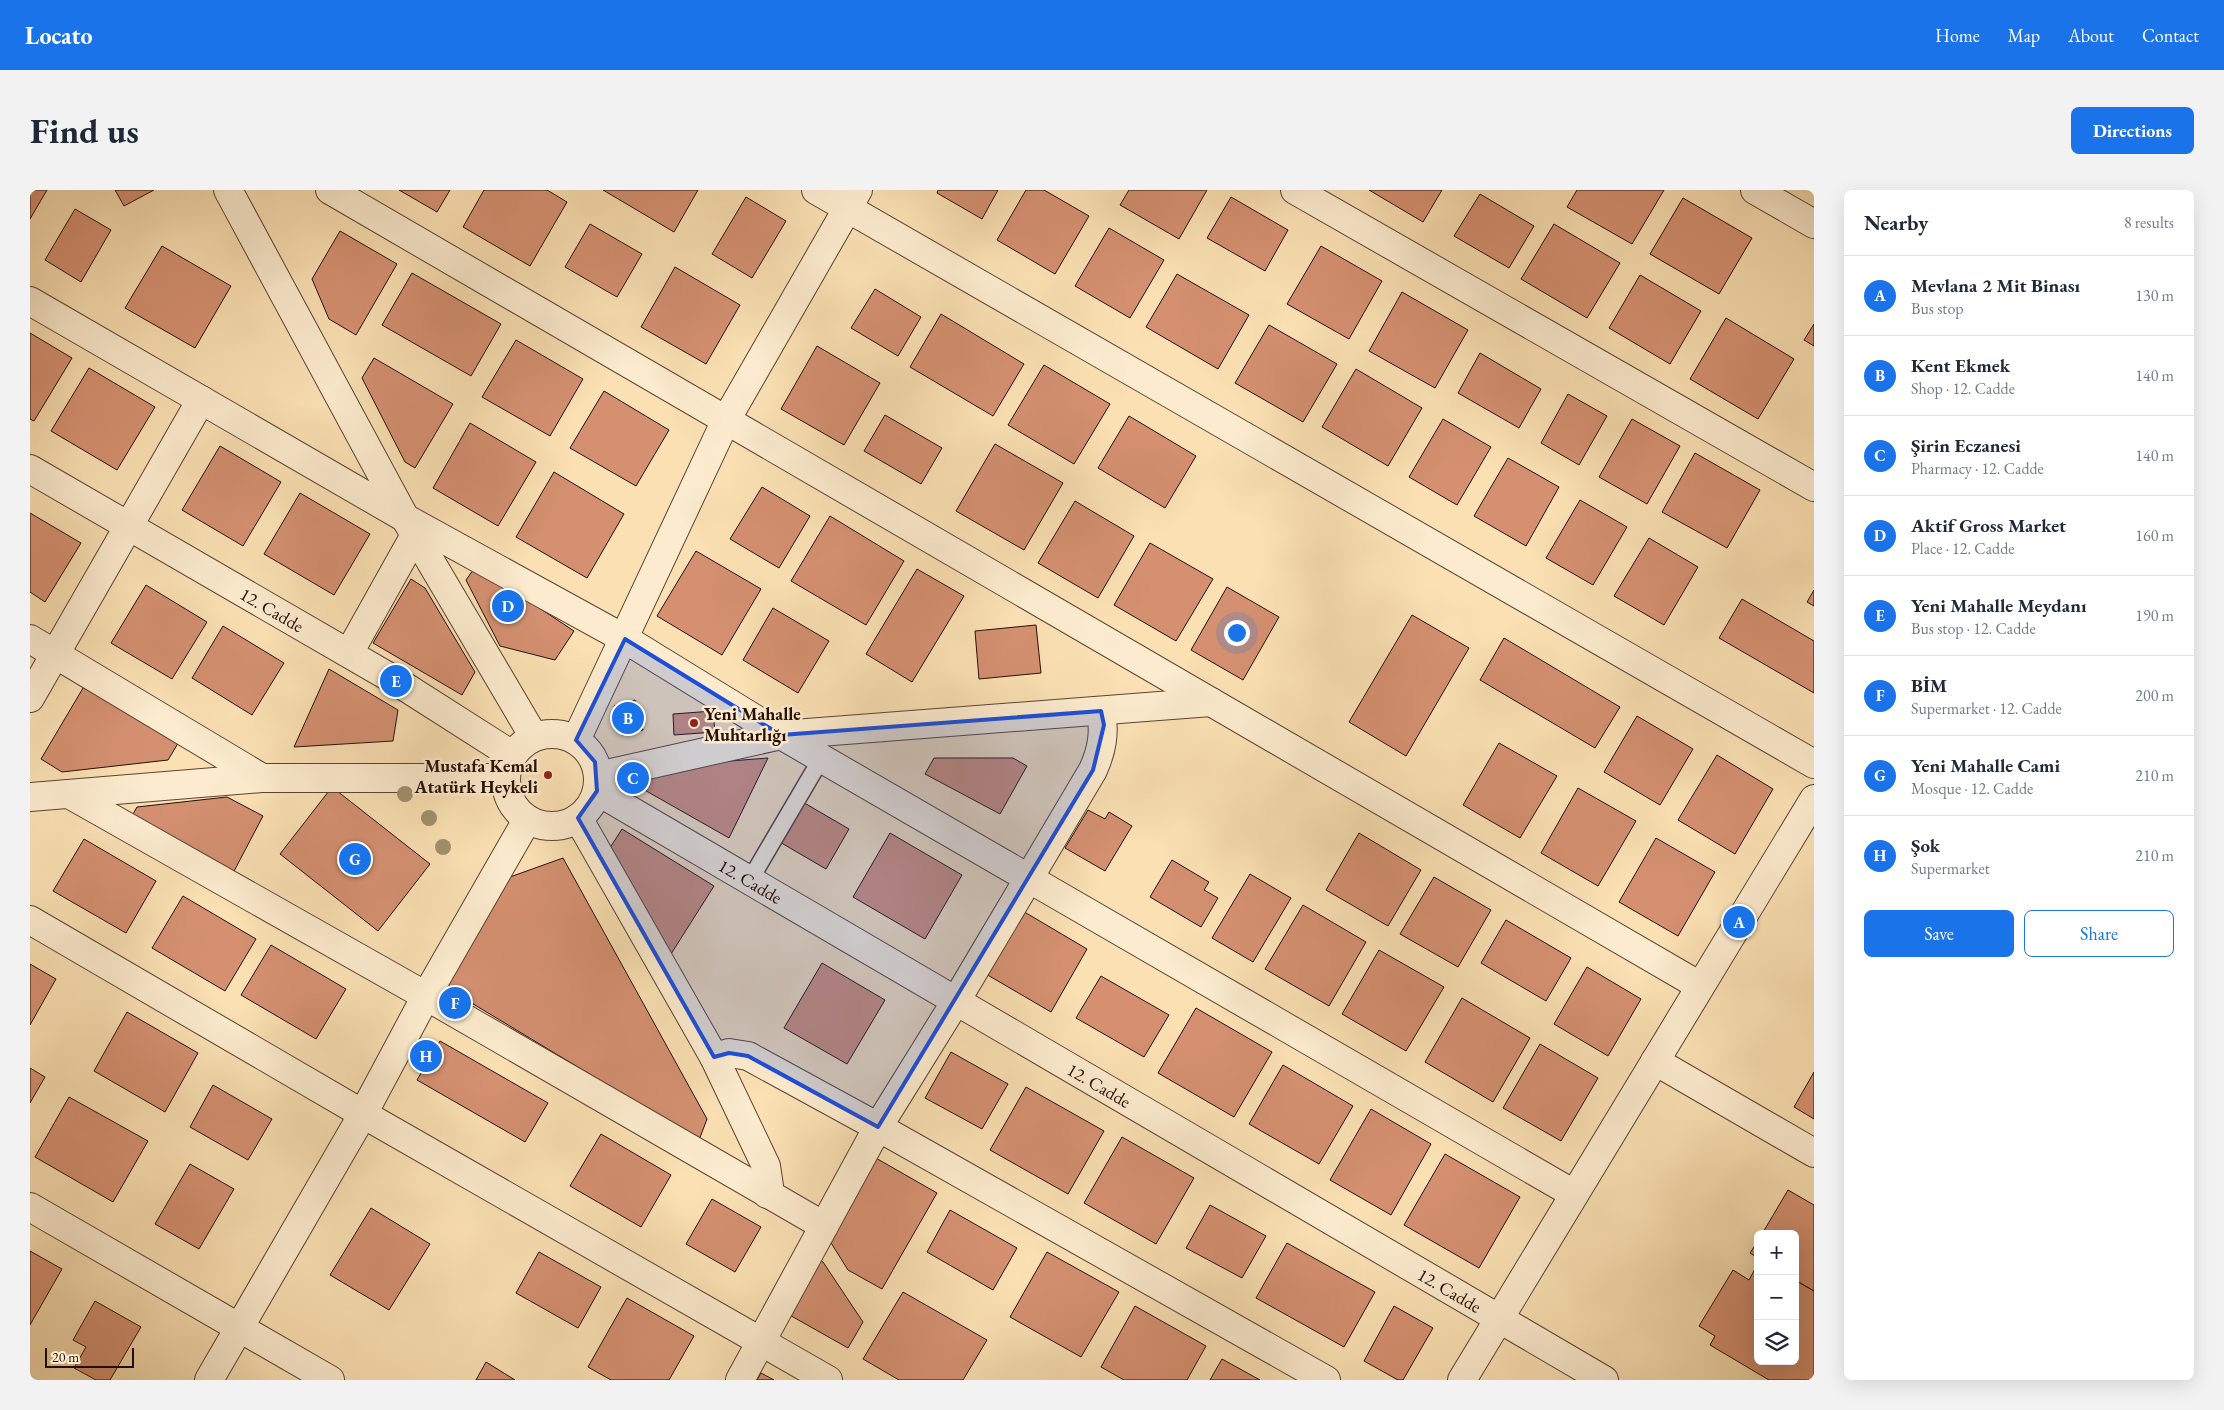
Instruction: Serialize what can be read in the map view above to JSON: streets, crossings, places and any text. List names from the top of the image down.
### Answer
{
  "streets": {
    "street": ["12. Cadde"]
  },
  "places": ["Yeni Mahalle Muhtarlığı", "Mustafa Kemal Atatürk Heykeli"],
  "scale_bar": "20 m",
  "page": {
    "header": "Locato",
    "nav": [
      "Home",
      "Map",
      "About",
      "Contact"
    ],
    "buttons": [
      "Directions",
      ["Save", "Share"]
    ],
    "title": "Find us",
    "heading": ["Nearby", "8 results"],
    "list": [
      {
        "mark": "A",
        "name": "Mevlana 2 Mit Binası",
        "note": "Bus stop",
        "value": "130 m"
      },
      {
        "mark": "B",
        "name": "Kent Ekmek",
        "note": "Shop · 12. Cadde",
        "value": "140 m"
      },
      {
        "mark": "C",
        "name": "Şirin Eczanesi",
        "note": "Pharmacy · 12. Cadde",
        "value": "140 m"
      },
      {
        "mark": "D",
        "name": "Aktif Gross Market",
        "note": "Place · 12. Cadde",
        "value": "160 m"
      },
      {
        "mark": "E",
        "name": "Yeni Mahalle Meydanı",
        "note": "Bus stop · 12. Cadde",
        "value": "190 m"
      },
      {
        "mark": "F",
        "name": "BİM",
        "note": "Supermarket · 12. Cadde",
        "value": "200 m"
      },
      {
        "mark": "G",
        "name": "Yeni Mahalle Cami",
        "note": "Mosque · 12. Cadde",
        "value": "210 m"
      },
      {
        "mark": "H",
        "name": "Şok",
        "note": "Supermarket",
        "value": "210 m"
      }
    ],
    "pins": [
      "D",
      "E",
      "B",
      "C",
      "G",
      "A",
      "F",
      "H"
    ],
    "map_buttons": ["+", "−"],
    "scale": "20 m"
  }
}
